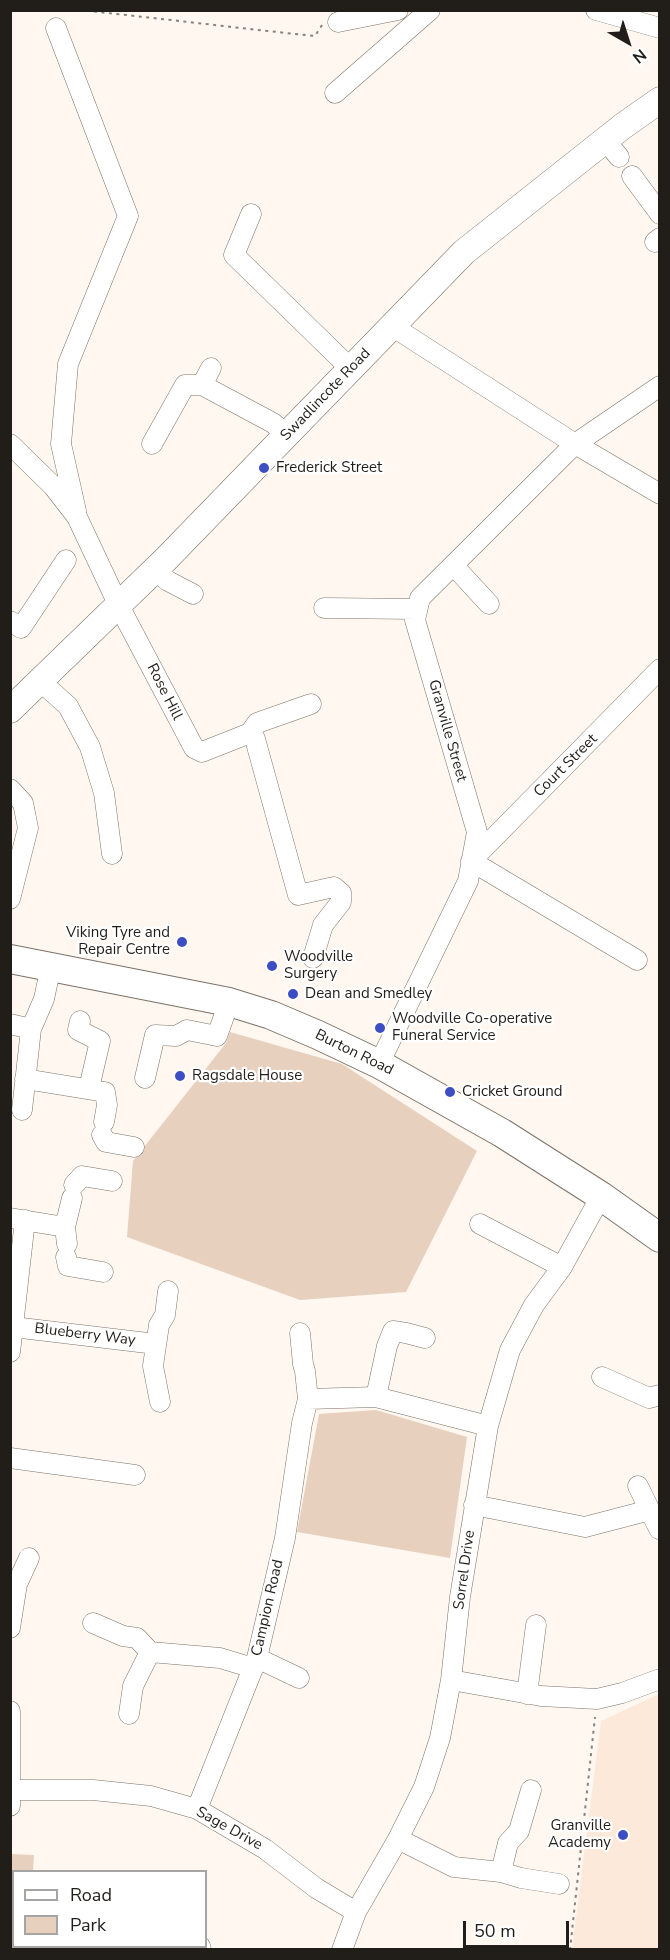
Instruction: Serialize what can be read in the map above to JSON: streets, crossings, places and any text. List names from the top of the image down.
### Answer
{
  "streets": {
    "highway": ["Burton Road"],
    "main road": ["Swadlincote Road"],
    "street": [
      "Rose Hill",
      "Granville Street",
      "Court Street",
      "Blueberry Way",
      "Sorrel Drive",
      "Campion Road",
      "Sage Drive"
    ]
  },
  "crossings": [
    ["Swadlincote Road", "Rose Hill"],
    ["Granville Street", "Court Street"],
    ["Granville Street", "Burton Road"],
    ["Burton Road", "Sorrel Drive"],
    ["Sorrel Drive", "Sage Drive"],
    ["Campion Road", "Sage Drive"]
  ],
  "places": [
    "Frederick Street",
    "Viking Tyre and Repair Centre",
    "Woodville Surgery",
    "Dean and Smedley",
    "Woodville Co-operative Funeral Service",
    "Ragsdale House",
    "Cricket Ground",
    "Granville Academy"
  ],
  "legend": ["Road", "Park"],
  "scale_bar": "50 m",
  "north": "bottom right"
}
